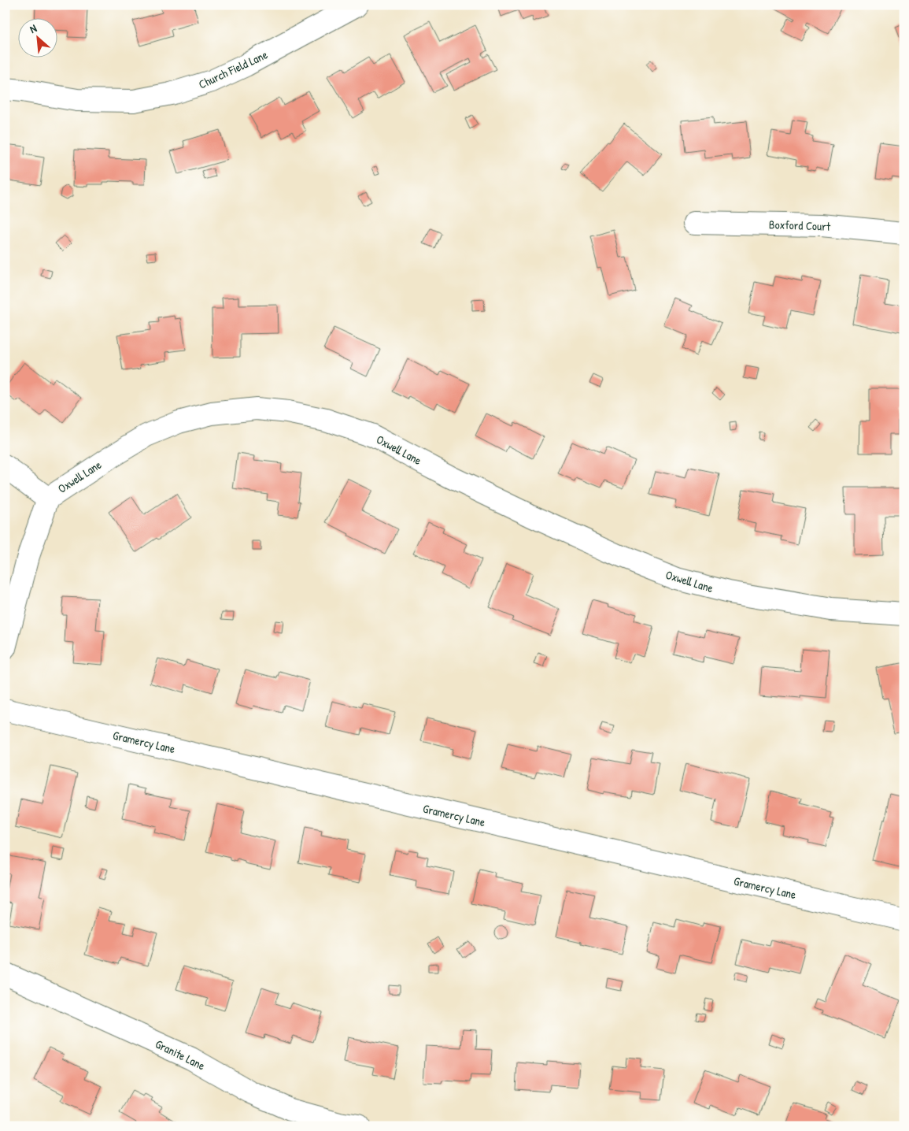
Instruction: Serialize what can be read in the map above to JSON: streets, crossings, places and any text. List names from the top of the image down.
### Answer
{
  "streets": {
    "street": [
      "Church Field Lane",
      "Boxford Court",
      "Oxwell Lane",
      "Gramercy Lane",
      "Granite Lane"
    ]
  },
  "north": "top left"
}
